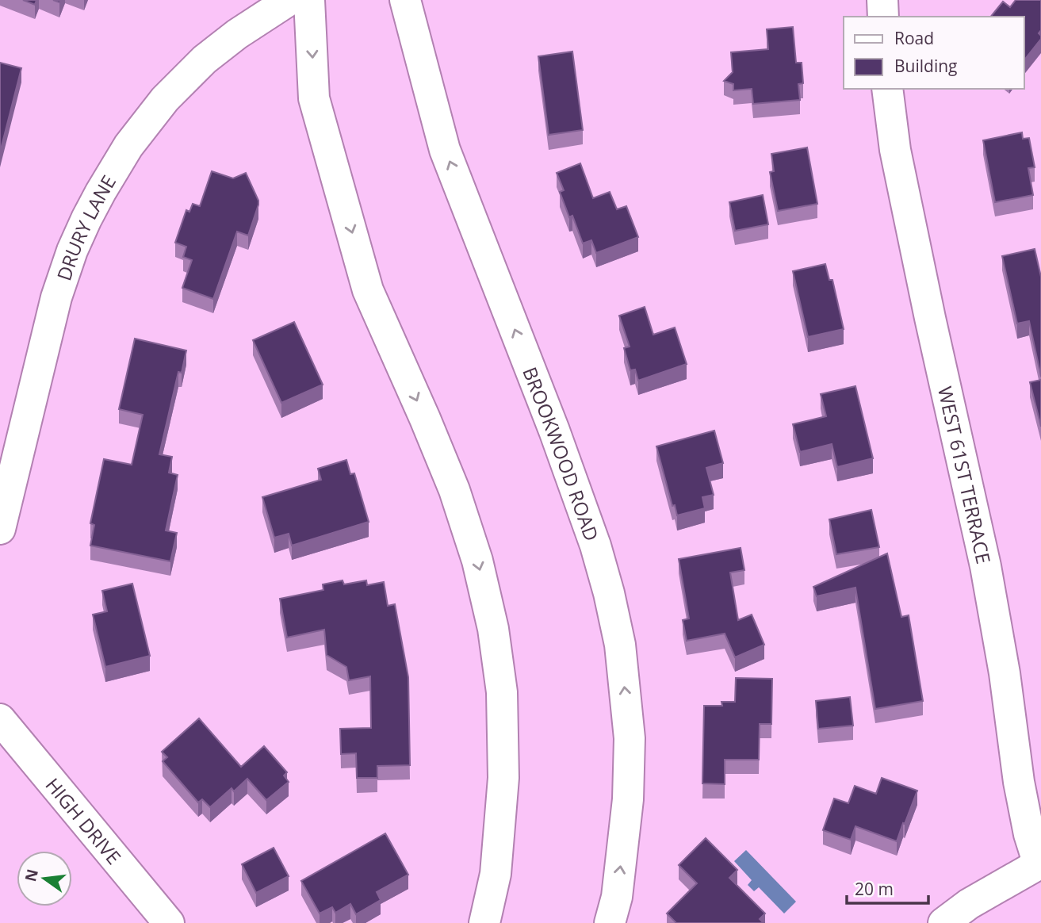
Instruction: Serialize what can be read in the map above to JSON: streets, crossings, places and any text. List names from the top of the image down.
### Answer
{
  "streets": {
    "street": [
      "DRURY LANE",
      "BROOKWOOD ROAD",
      "WEST 61ST TERRACE",
      "HIGH DRIVE"
    ]
  },
  "legend": ["Road", "Building"],
  "scale_bar": "20 m",
  "north": "left"
}
